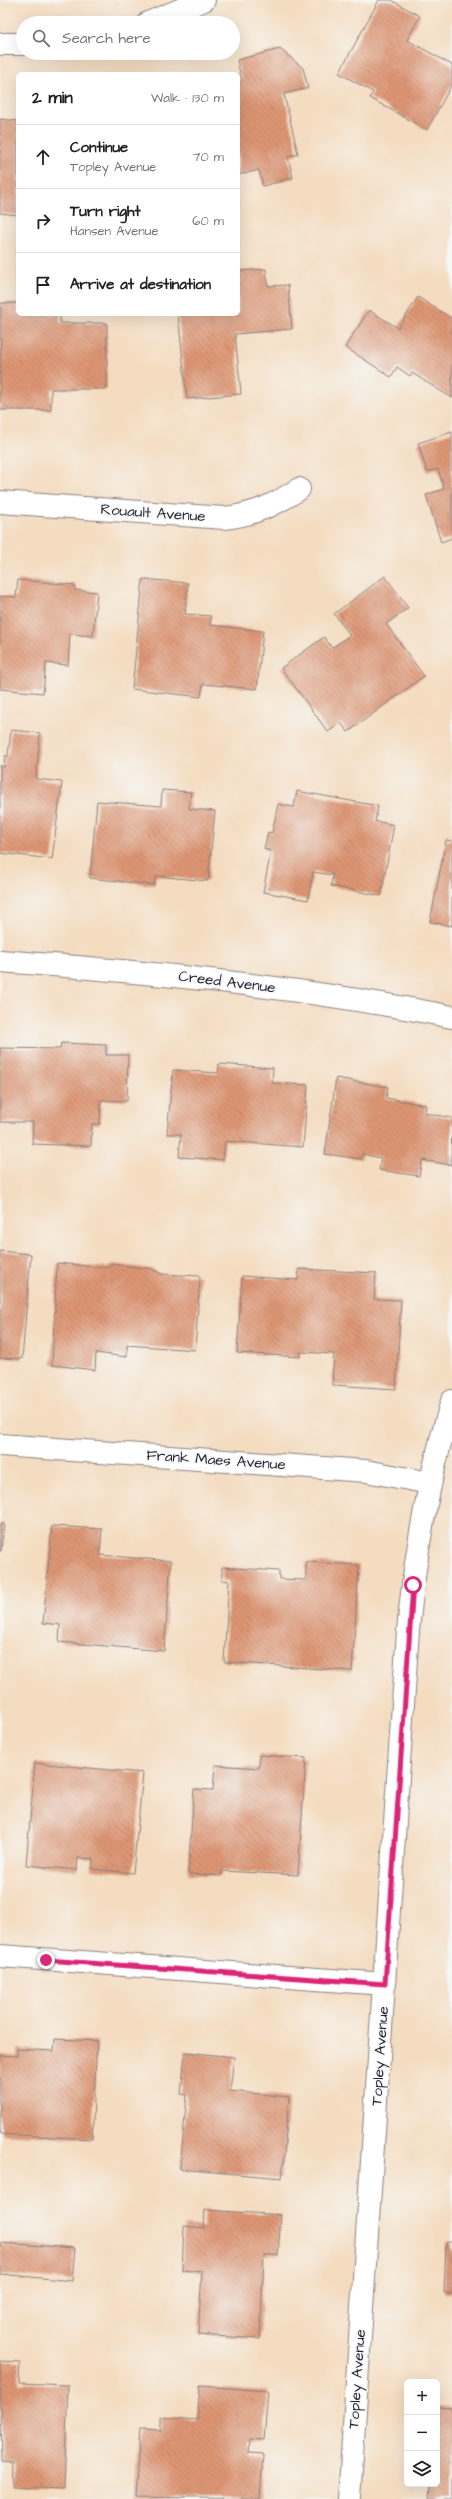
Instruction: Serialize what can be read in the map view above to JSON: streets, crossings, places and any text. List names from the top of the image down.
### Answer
{
  "streets": {
    "street": [
      "Rouault Avenue",
      "Creed Avenue",
      "Frank Maes Avenue",
      "Topley Avenue"
    ]
  },
  "crossings": [
    ["Frank Maes Avenue", "Topley Avenue"]
  ],
  "page": {
    "search": "Search here",
    "heading": ["2 min", "Walk · 130 m"],
    "list": [
      ["Continue", "Topley Avenue", "70 m"],
      ["Turn right", "Hansen Avenue", "60 m"],
      "Arrive at destination"
    ],
    "map_buttons": ["+", "−"]
  }
}
